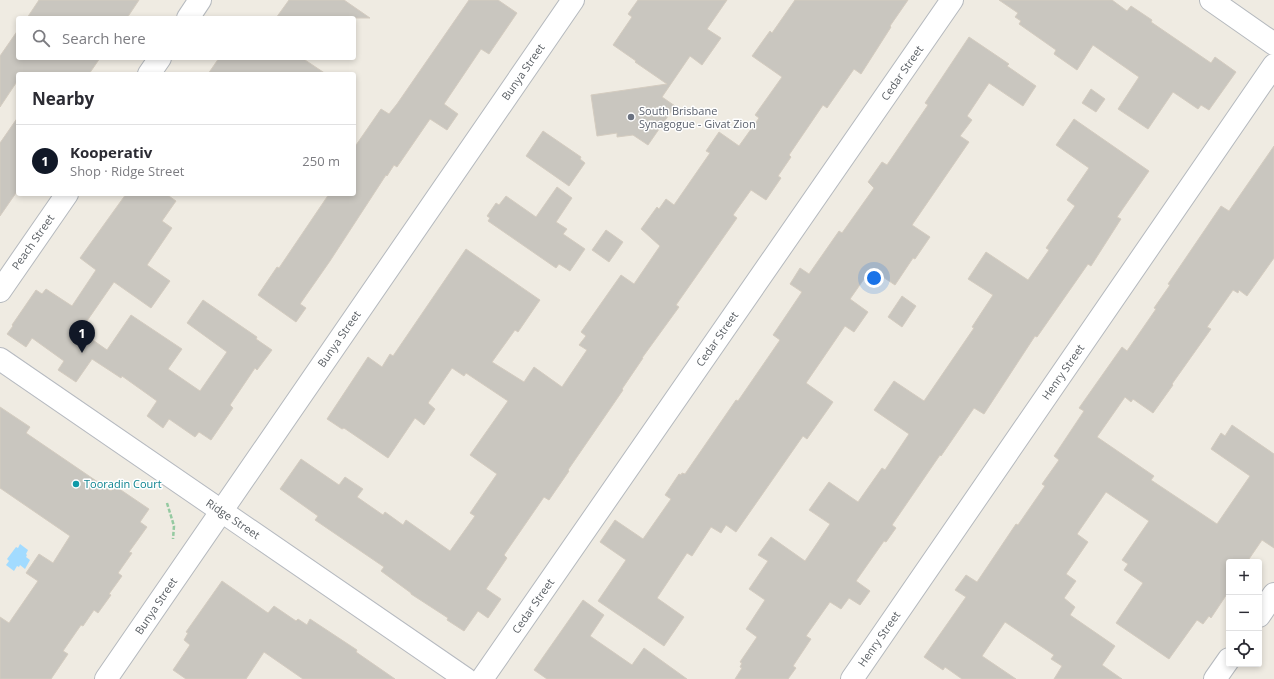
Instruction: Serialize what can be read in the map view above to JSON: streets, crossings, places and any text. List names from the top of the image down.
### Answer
{
  "streets": {
    "street": [
      "Bunya Street",
      "Cedar Street",
      "Peach Street",
      "Henry Street",
      "Ridge Street"
    ]
  },
  "crossings": [
    ["Bunya Street", "Ridge Street"]
  ],
  "places": ["South Brisbane Synagogue - Givat Zion", "Tooradin Court"],
  "page": {
    "search": "Search here",
    "heading": "Nearby",
    "list": [
      {
        "mark": "1",
        "name": "Kooperativ",
        "note": "Shop · Ridge Street",
        "value": "250 m"
      }
    ],
    "pins": "1",
    "map_buttons": ["+", "−"]
  }
}
